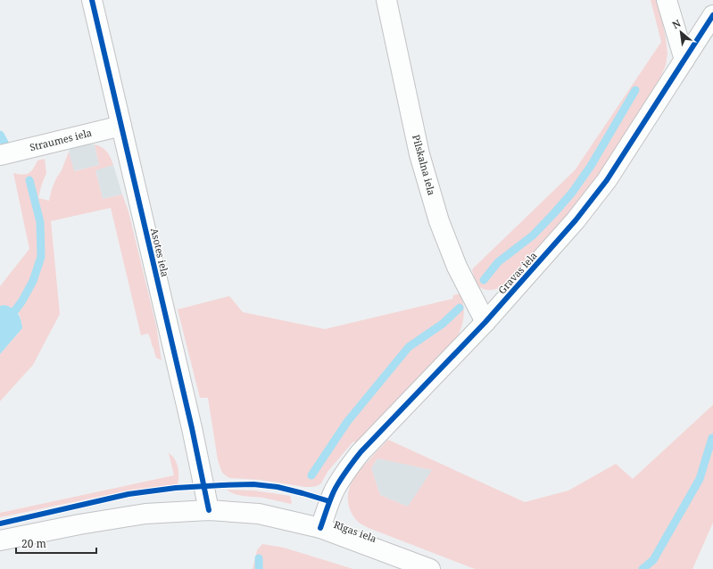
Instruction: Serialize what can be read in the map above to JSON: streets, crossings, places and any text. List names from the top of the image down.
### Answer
{
  "streets": {
    "street": [
      "Straumes iela",
      "Pilskalna iela",
      "Asotes iela",
      "Gravas iela",
      "Rīgas iela"
    ]
  },
  "crossings": [
    ["Straumes iela", "Asotes iela"],
    ["Pilskalna iela", "Gravas iela"],
    ["Asotes iela", "Rīgas iela"],
    ["Gravas iela", "Rīgas iela"]
  ],
  "scale_bar": "20 m",
  "north": "top left"
}
